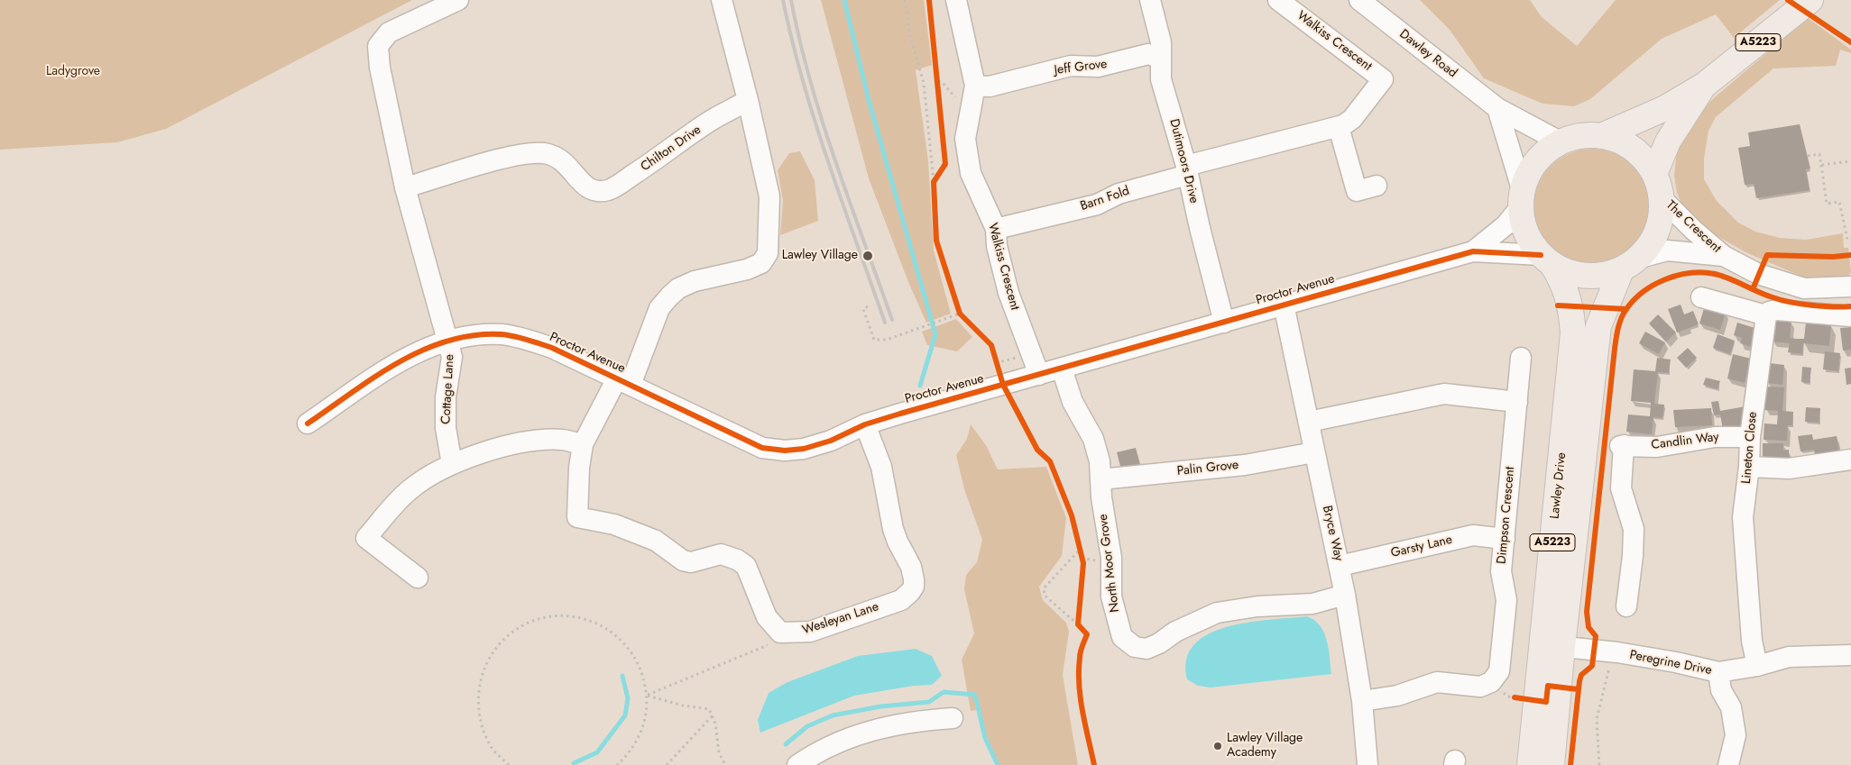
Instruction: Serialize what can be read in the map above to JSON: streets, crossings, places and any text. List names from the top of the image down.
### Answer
{
  "streets": {
    "main road": ["A5223", "Lawley Drive"],
    "street": [
      "Walkiss Crescent",
      "Dawley Road",
      "Jeff Grove",
      "Chilton Drive",
      "Dutimoors Drive",
      "Barn Fold",
      "The Crescent",
      "Proctor Avenue",
      "Cottage Lane",
      "Candlin Way",
      "Lineton Close",
      "Palin Grove",
      "Dimpson Crescent",
      "Bryce Way",
      "Garsty Lane",
      "North Moor Grove",
      "Wesleyan Lane",
      "Peregrine Drive"
    ]
  },
  "crossings": [
    ["Walkiss Crescent", "Jeff Grove"],
    ["Walkiss Crescent", "Dutimoors Drive"],
    ["Walkiss Crescent", "Barn Fold"],
    ["Walkiss Crescent", "Proctor Avenue"],
    ["A5223", "Dawley Road"],
    ["A5223", "The Crescent"],
    ["A5223", "Proctor Avenue"],
    ["A5223", "Lawley Drive"],
    ["Dawley Road", "The Crescent"],
    ["Dawley Road", "Proctor Avenue"],
    ["Dawley Road", "Lawley Drive"],
    ["Jeff Grove", "Dutimoors Drive"],
    ["Dutimoors Drive", "Barn Fold"],
    ["Dutimoors Drive", "Proctor Avenue"],
    ["The Crescent", "Proctor Avenue"],
    ["The Crescent", "Lawley Drive"],
    ["Proctor Avenue", "Cottage Lane"],
    ["Proctor Avenue", "Lawley Drive"],
    ["Proctor Avenue", "Bryce Way"],
    ["Proctor Avenue", "North Moor Grove"],
    ["Proctor Avenue", "Wesleyan Lane"],
    ["Candlin Way", "Lineton Close"],
    ["Lineton Close", "Peregrine Drive"],
    ["Palin Grove", "Bryce Way"],
    ["Palin Grove", "North Moor Grove"],
    ["Lawley Drive", "Peregrine Drive"],
    ["Dimpson Crescent", "Bryce Way"],
    ["Dimpson Crescent", "Garsty Lane"],
    ["Bryce Way", "Garsty Lane"],
    ["Bryce Way", "North Moor Grove"]
  ],
  "parks": ["Ladygrove"],
  "places": ["Lawley Village", "Lawley Village Academy"]
}
